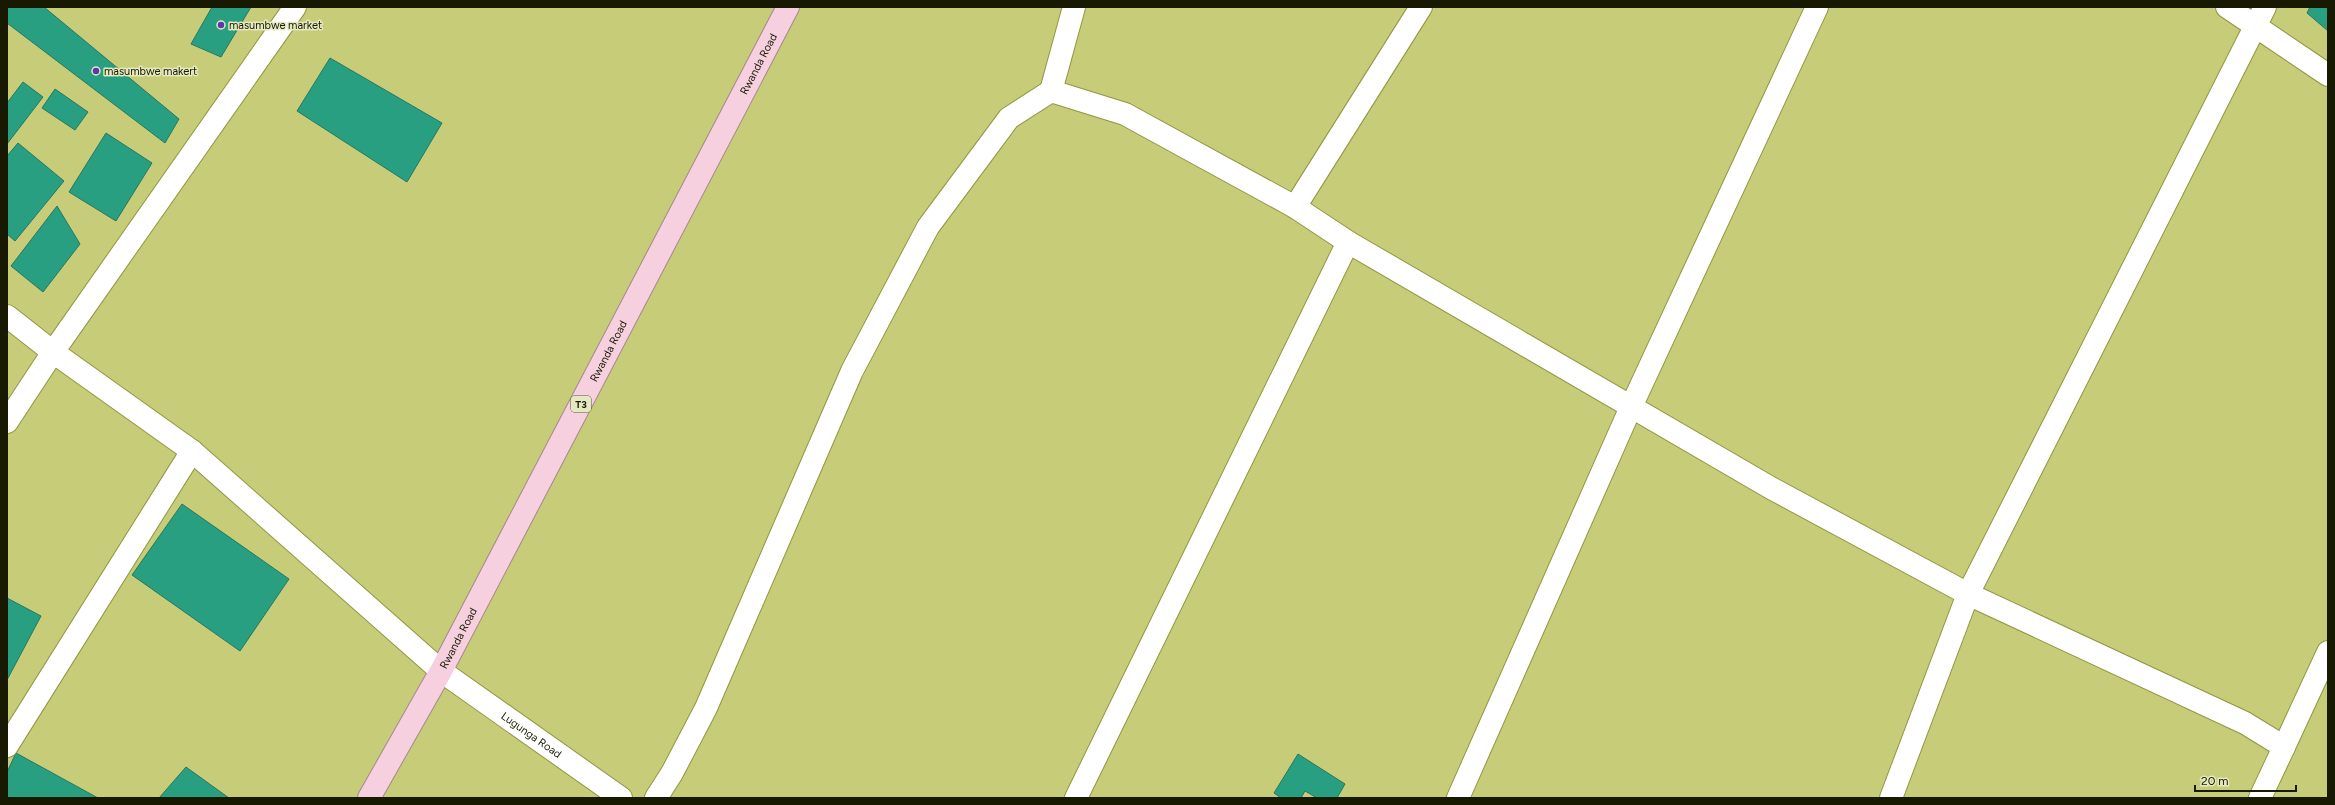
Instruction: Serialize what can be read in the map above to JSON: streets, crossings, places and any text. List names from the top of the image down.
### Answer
{
  "streets": {
    "highway": ["Rwanda Road", "T3"],
    "street": ["Lugunga Road"]
  },
  "crossings": [
    ["Rwanda Road", "Lugunga Road"]
  ],
  "places": ["masumbwe market", "masumbwe makert"],
  "scale_bar": "20 m"
}
